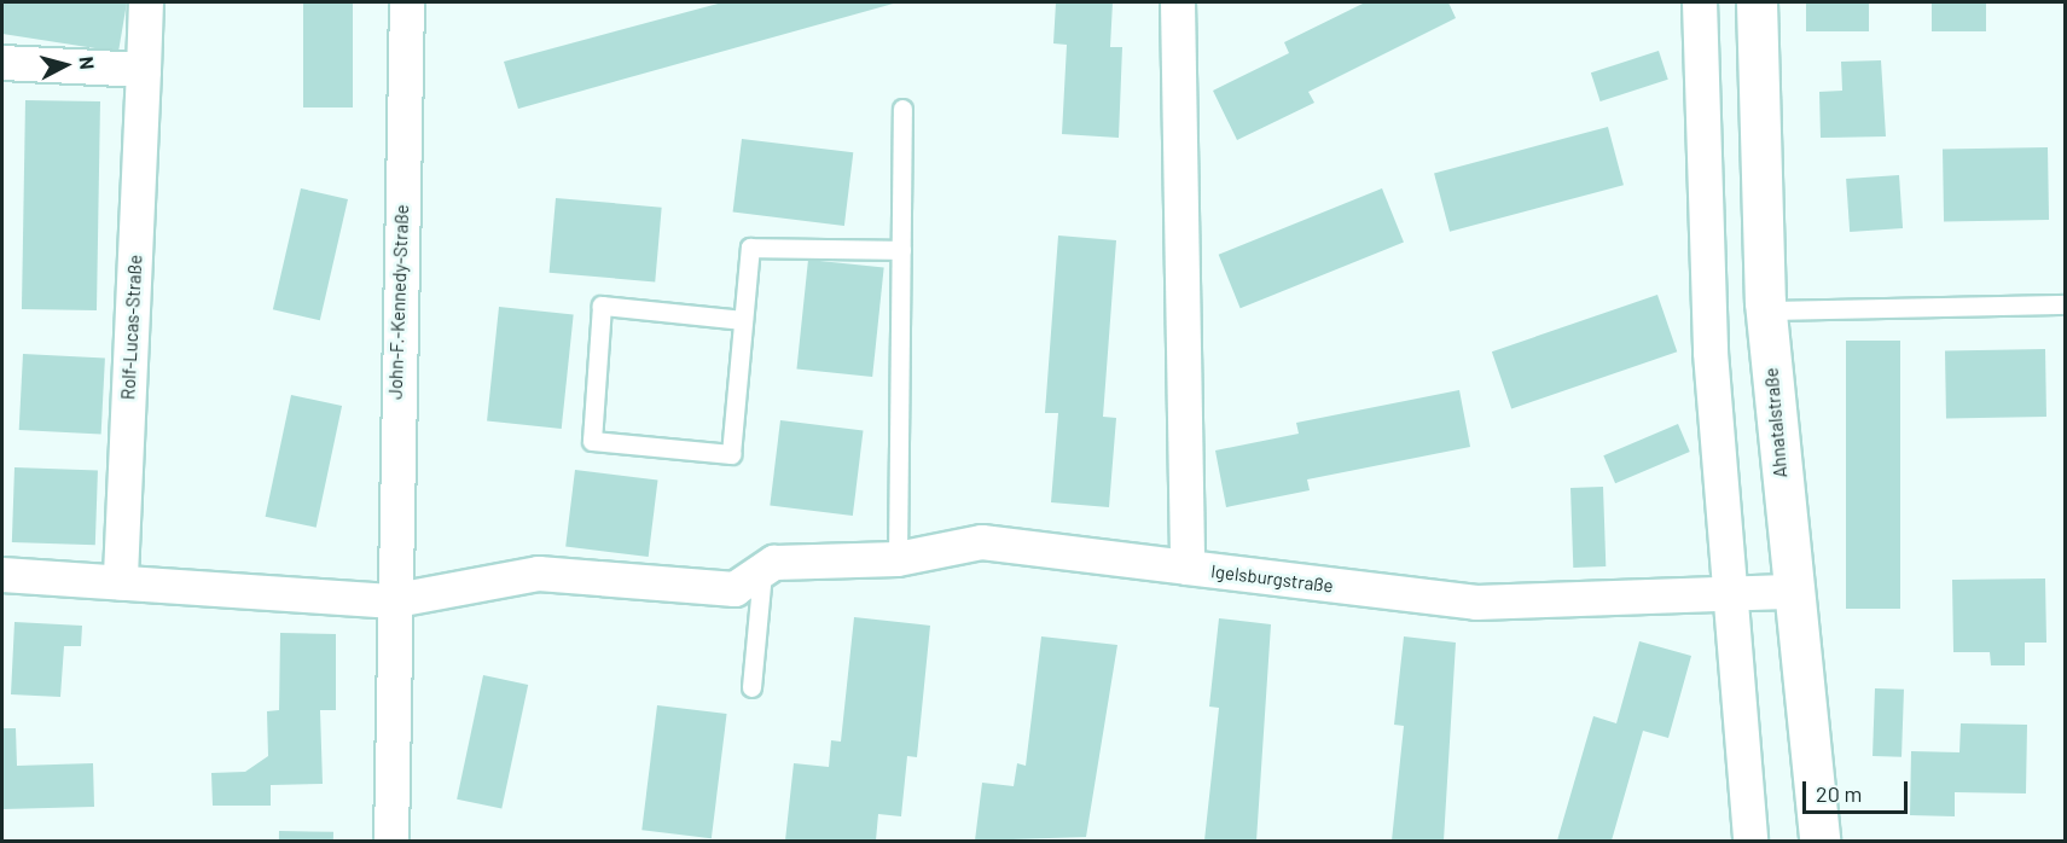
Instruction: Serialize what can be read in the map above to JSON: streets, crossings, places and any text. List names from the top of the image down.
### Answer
{
  "streets": {
    "street": [
      "John-F.-Kennedy-Straße",
      "Rolf-Lucas-Straße",
      "Ahnatalstraße",
      "Igelsburgstraße"
    ]
  },
  "crossings": [
    ["Ahnatalstraße", "Igelsburgstraße"]
  ],
  "scale_bar": "20 m",
  "north": "right"
}
